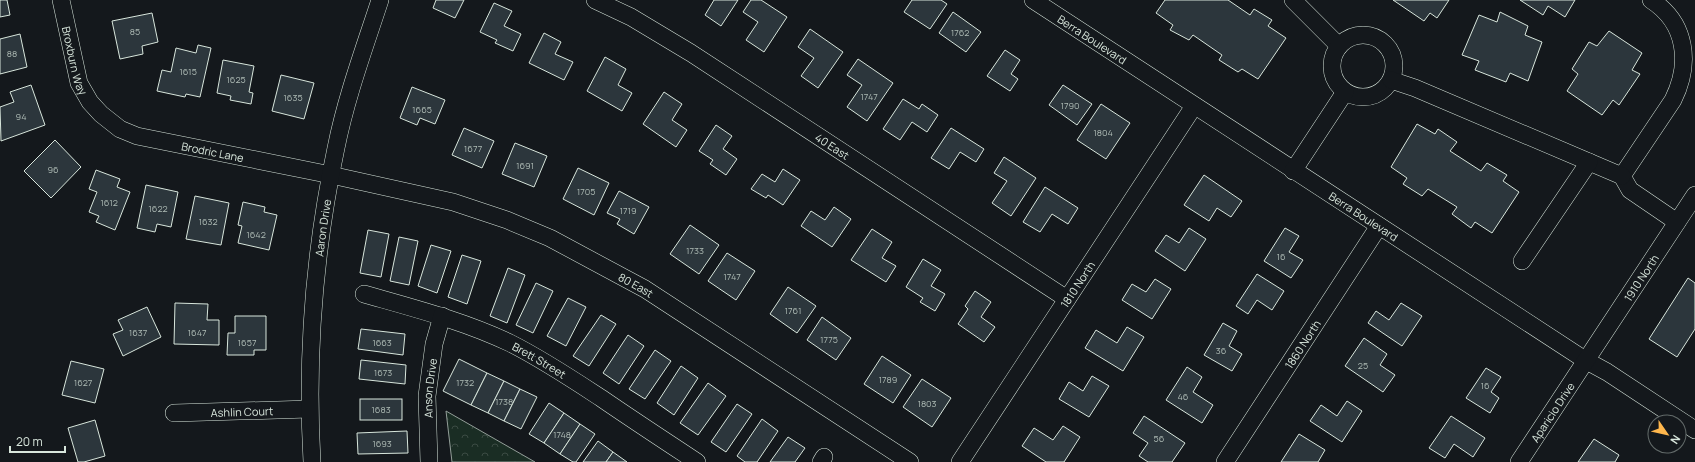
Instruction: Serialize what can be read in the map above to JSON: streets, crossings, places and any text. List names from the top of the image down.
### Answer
{
  "streets": {
    "street": [
      "Berra Boulevard",
      "Broxburn Way",
      "40 East",
      "Brodric Lane",
      "Aaron Drive",
      "1910 North",
      "80 East",
      "1810 North",
      "1860 North",
      "Brett Street",
      "Anson Drive",
      "Ashlin Court",
      "Aparicio Drive"
    ]
  },
  "crossings": [
    ["Berra Boulevard", "1910 North"],
    ["Berra Boulevard", "1810 North"],
    ["Berra Boulevard", "1860 North"],
    ["Berra Boulevard", "Aparicio Drive"],
    ["Broxburn Way", "Brodric Lane"],
    ["40 East", "1810 North"],
    ["Brodric Lane", "Aaron Drive"],
    ["Brodric Lane", "80 East"],
    ["Aaron Drive", "80 East"],
    ["Aaron Drive", "Ashlin Court"],
    ["1910 North", "Aparicio Drive"],
    ["Brett Street", "Anson Drive"]
  ],
  "house_numbers": [
    "85",
    "1762",
    "88",
    "1615",
    "1625",
    "1747",
    "1635",
    "1790",
    "1665",
    "94",
    "1804",
    "1677",
    "1691",
    "96",
    "1705",
    "1612",
    "1622",
    "1719",
    "1632",
    "1642",
    "1733",
    "16",
    "1747",
    "1761",
    "1637",
    "1647",
    "1775",
    "1657",
    "1663",
    "36",
    "25",
    "1673",
    "1789",
    "1627",
    "1732",
    "16",
    "46",
    "1738",
    "1803",
    "1683",
    "1748",
    "56",
    "1693"
  ],
  "scale_bar": "20 m",
  "north": "bottom right"
}
